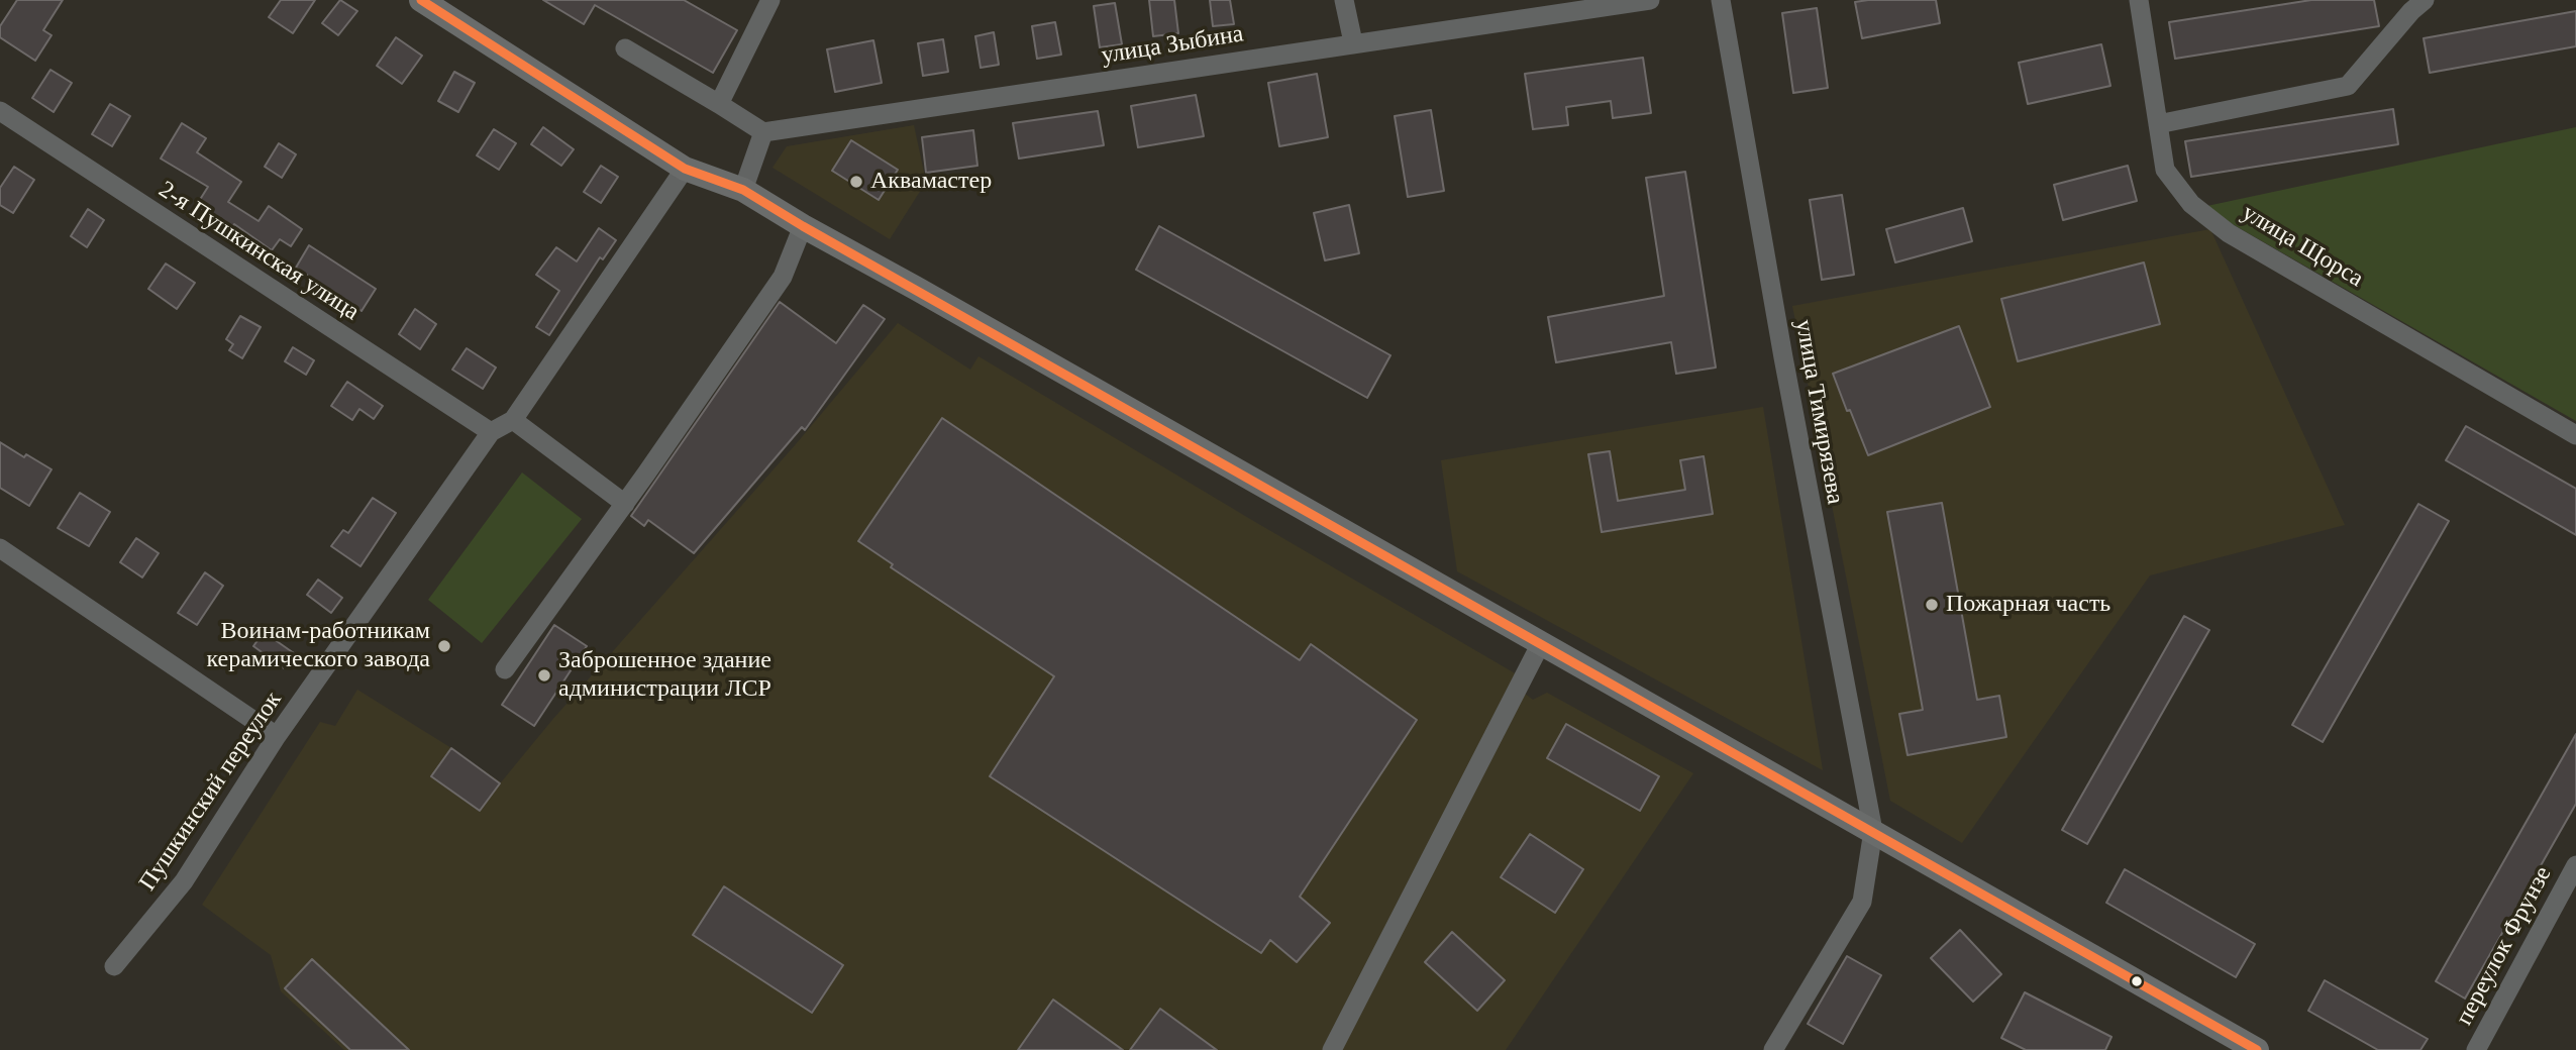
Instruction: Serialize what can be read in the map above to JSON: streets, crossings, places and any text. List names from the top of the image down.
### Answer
{
  "streets": {
    "street": [
      "улица Зыбина",
      "улица Щорса",
      "2-я Пушкинская улица",
      "улица Тимирязева",
      "Пушкинский переулок",
      "переулок Фрунзе"
    ]
  },
  "crossings": [
    ["2-я Пушкинская улица", "Пушкинский переулок"]
  ],
  "places": [
    "Аквамастер",
    "Пожарная часть",
    "Воинам-работникам керамического завода",
    "Заброшенное здание администрации ЛСР"
  ]
}
